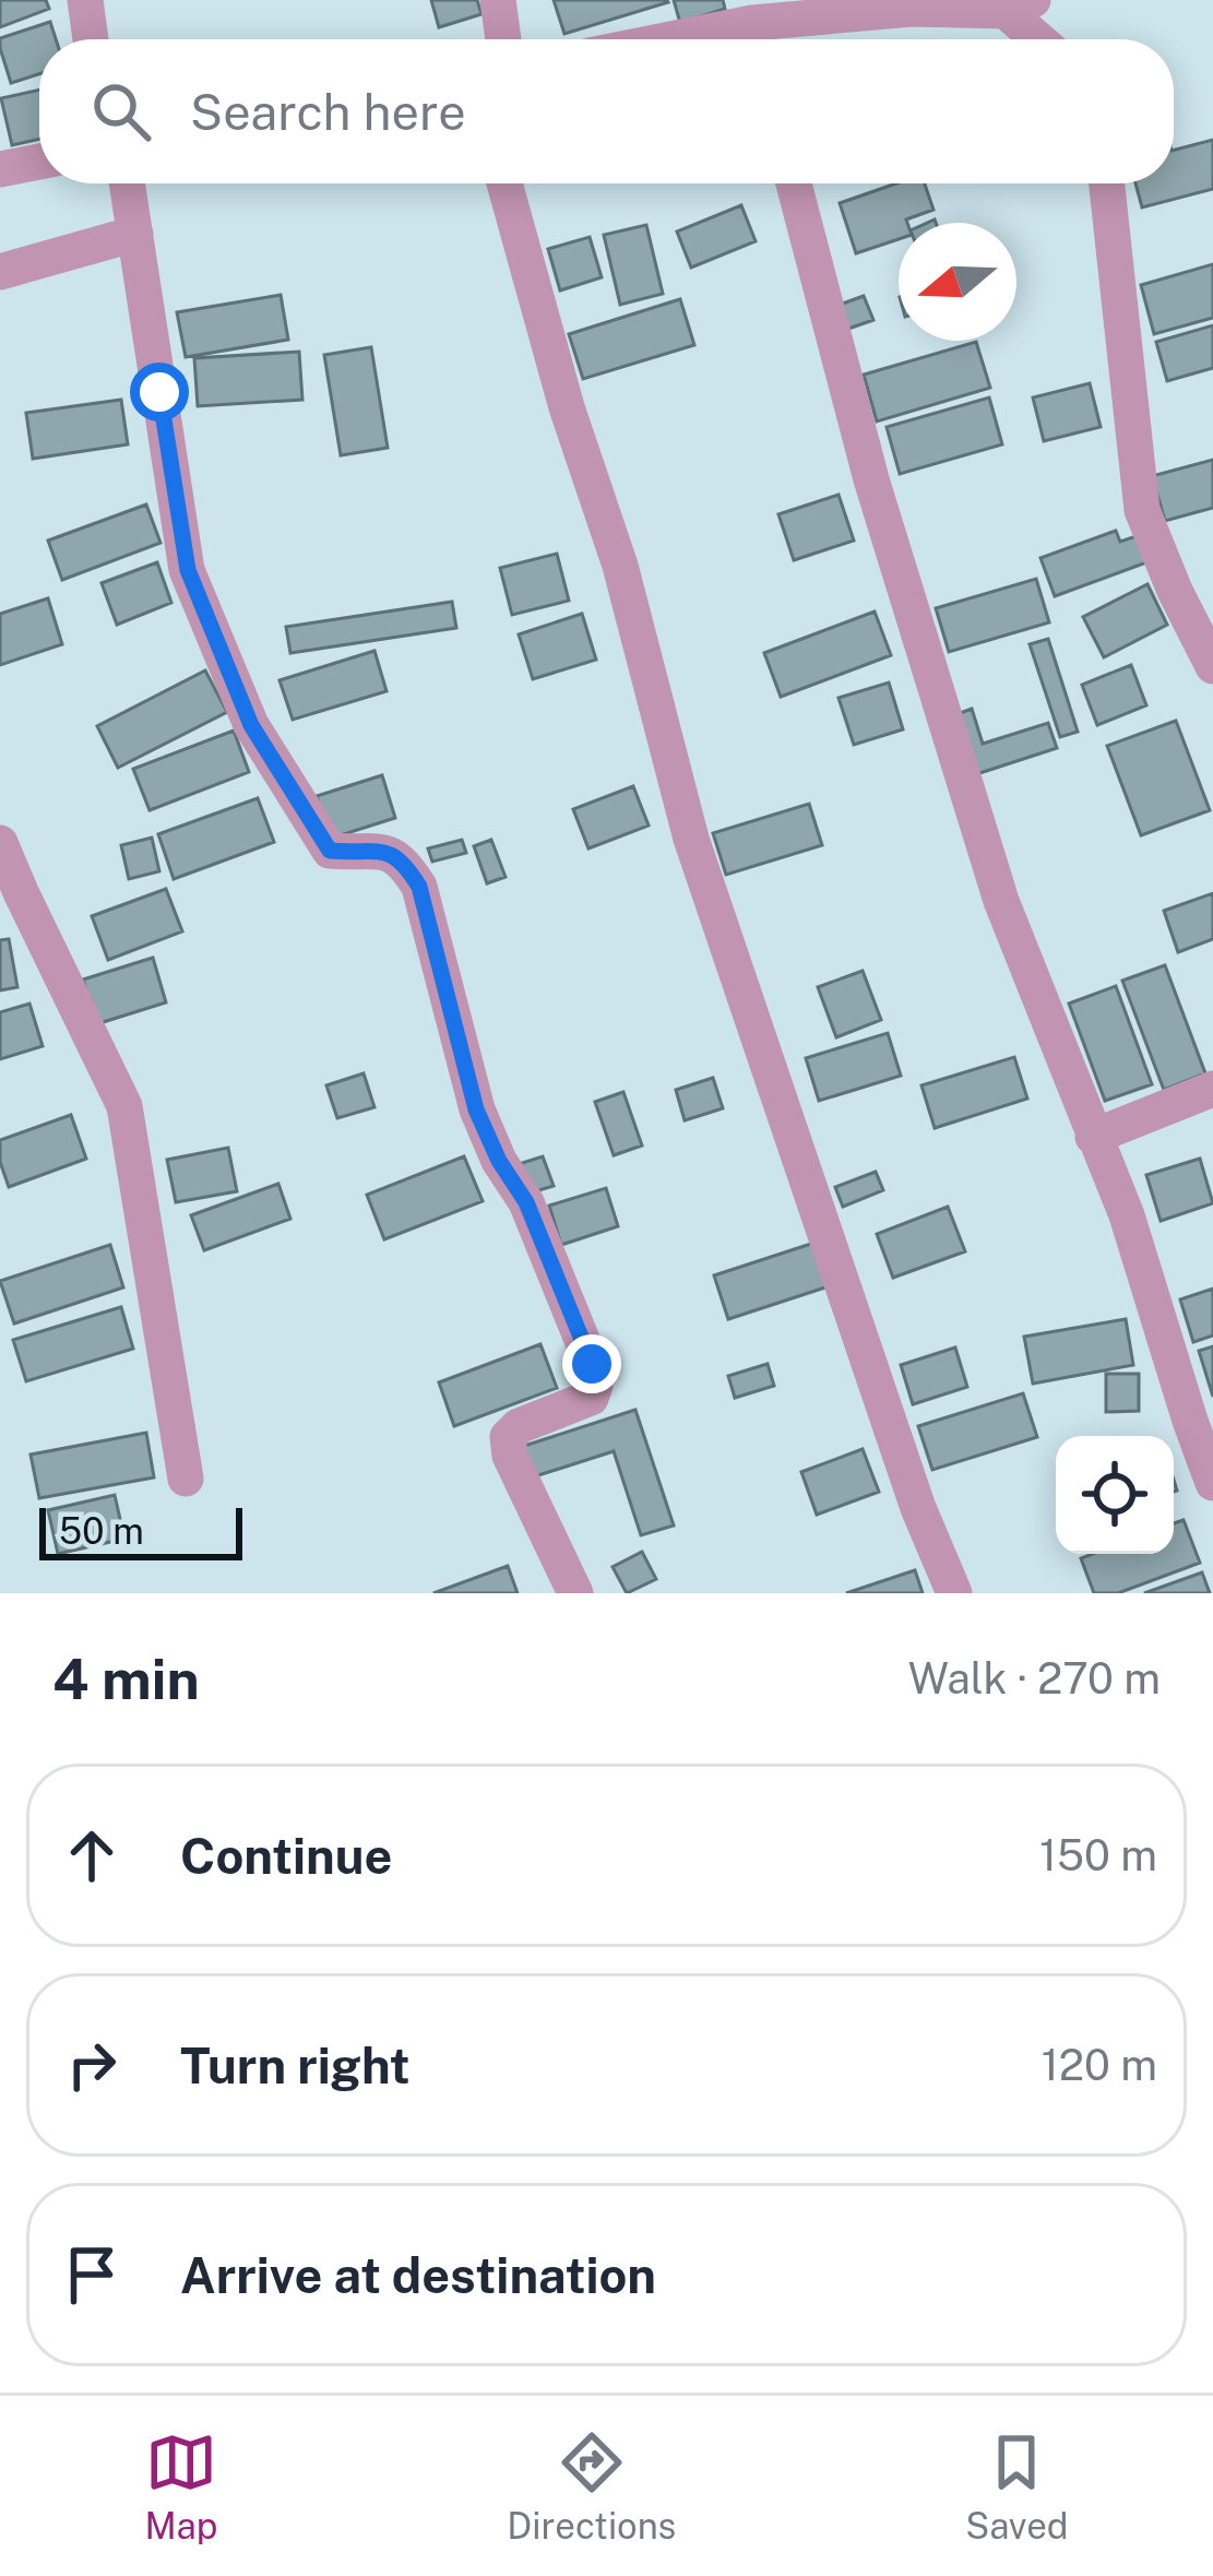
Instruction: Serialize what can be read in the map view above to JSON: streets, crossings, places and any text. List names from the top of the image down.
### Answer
{
  "scale_bar": "50 m",
  "north": "left",
  "page": {
    "search": "Search here",
    "scale": "50 m",
    "heading": ["4 min", "Walk · 270 m"],
    "list": [
      ["Continue", "150 m"],
      ["Turn right", "120 m"],
      "Arrive at destination"
    ],
    "nav": ["Map", "Directions", "Saved"]
  }
}
